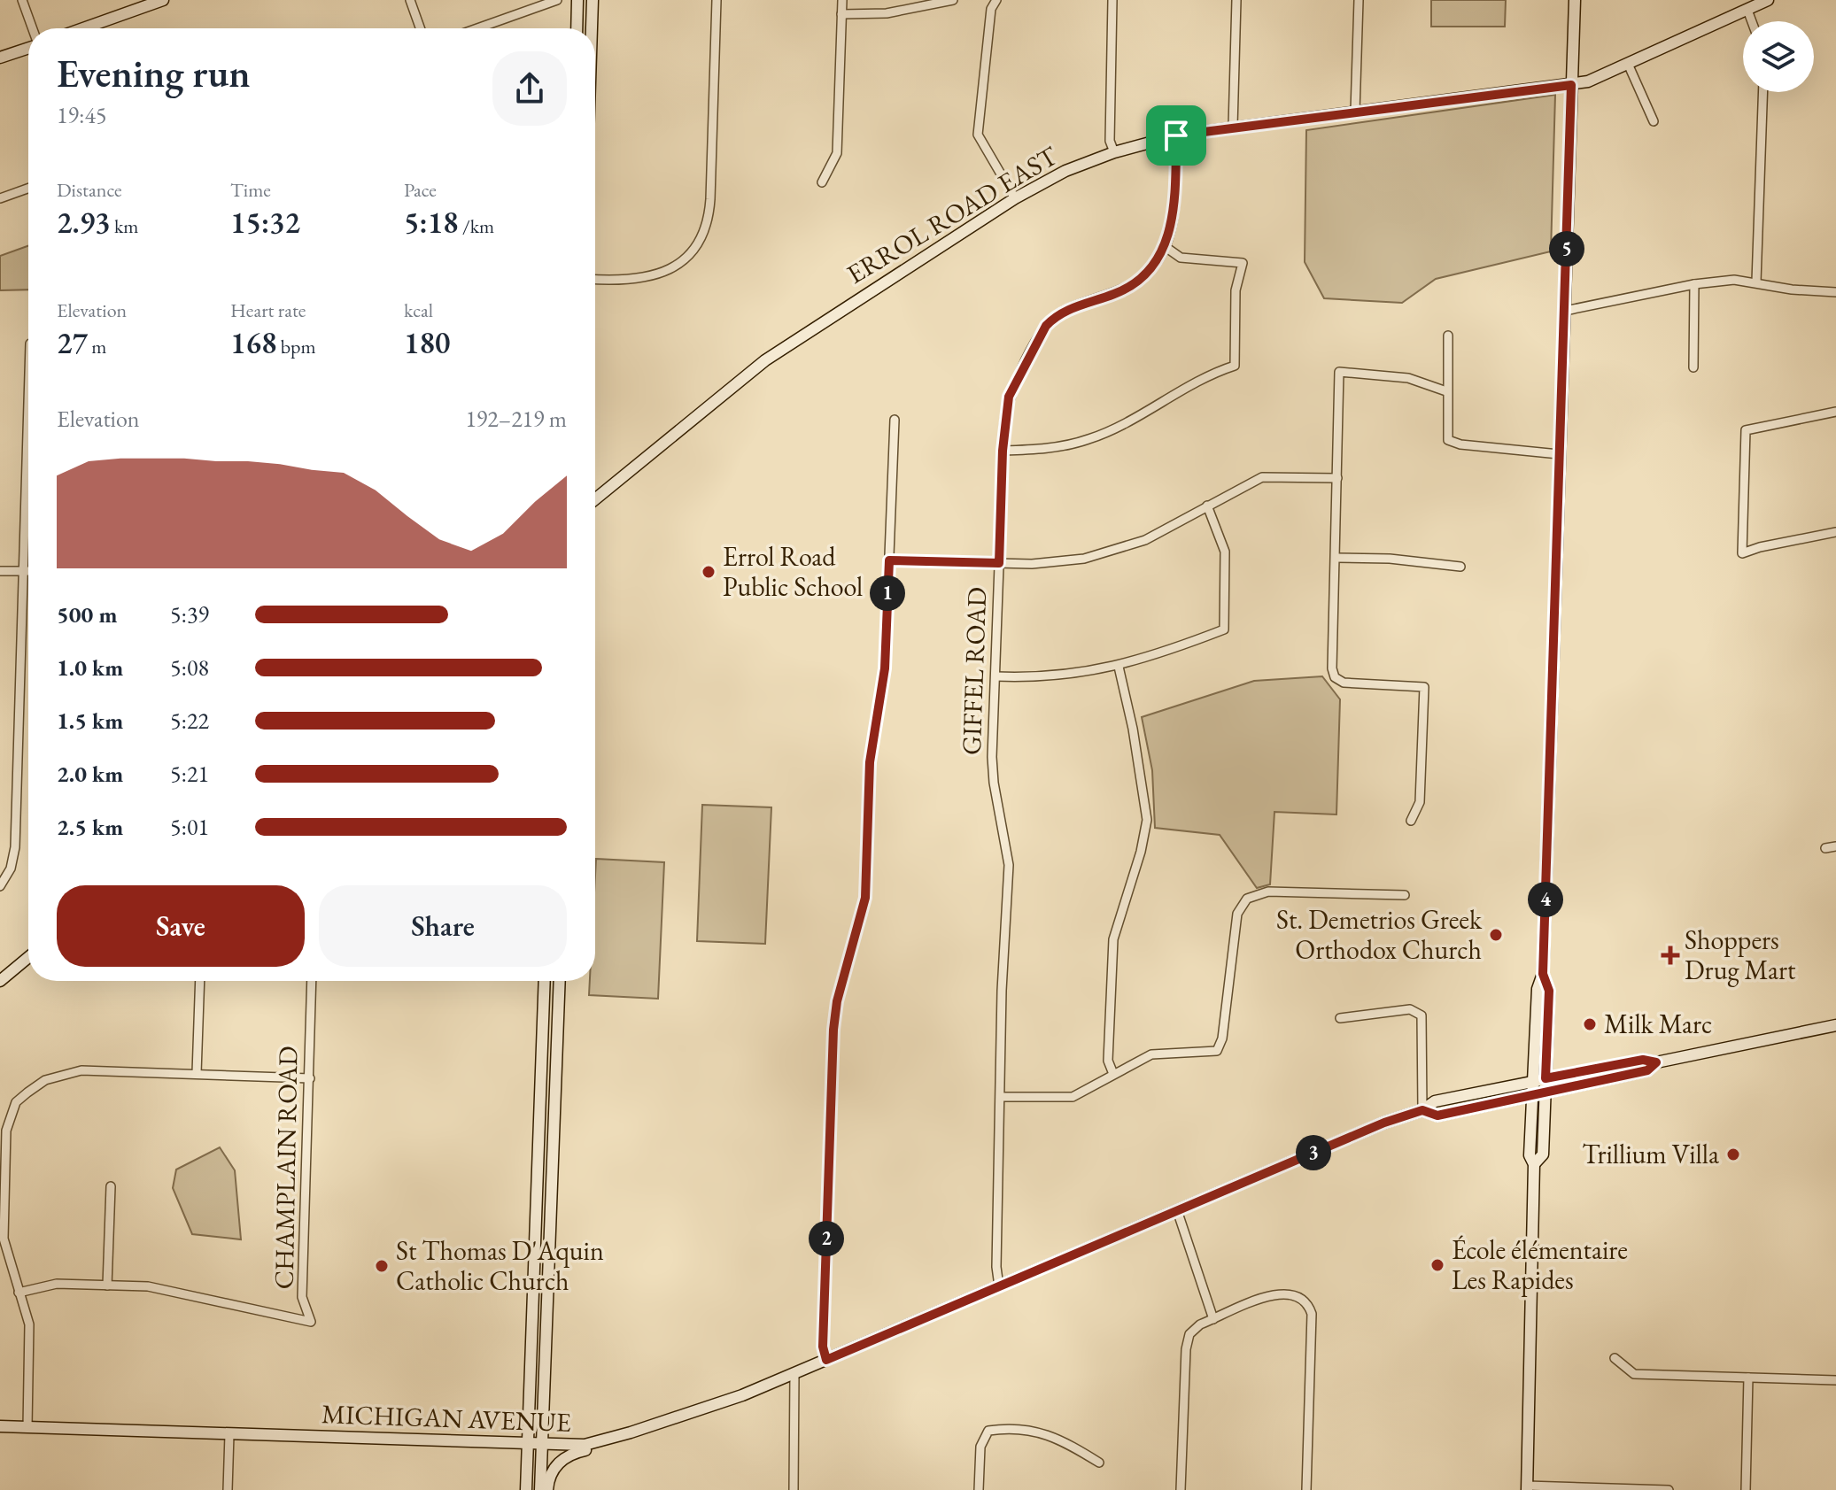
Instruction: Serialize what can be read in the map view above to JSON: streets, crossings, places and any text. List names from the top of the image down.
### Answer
{
  "streets": {
    "main road": ["ERROL ROAD EAST", "MICHIGAN AVENUE"],
    "street": ["GIFFEL ROAD", "CHAMPLAIN ROAD"]
  },
  "crossings": [
    ["ERROL ROAD EAST", "GIFFEL ROAD"],
    ["GIFFEL ROAD", "MICHIGAN AVENUE"]
  ],
  "places": {
    "other": [
      "Errol Road Public School",
      "St. Demetrios Greek Orthodox Church",
      "Milk Marc",
      "Trillium Villa",
      "École élémentaire Les Rapides",
      "St Thomas D'Aquin Catholic Church"
    ],
    "health": ["Shoppers Drug Mart"]
  },
  "page": {
    "heading": ["Evening run", "19:45"],
    "stats": [
      ["Distance", "2.93 km"],
      ["Time", "15:32"],
      ["Pace", "5:18 /km"],
      ["Elevation", "27 m"],
      ["Heart rate", "168 bpm"],
      ["kcal", "180"]
    ],
    "pins": [
      "5",
      "1",
      "4",
      "3",
      "2"
    ],
    "chart": ["Elevation", "192–219 m"],
    "list": [
      {
        "name": "500 m",
        "note": "5:39"
      },
      {
        "name": "1.0 km",
        "note": "5:08"
      },
      {
        "name": "1.5 km",
        "note": "5:22"
      },
      {
        "name": "2.0 km",
        "note": "5:21"
      },
      {
        "name": "2.5 km",
        "note": "5:01"
      }
    ],
    "buttons": ["Save", "Share"]
  }
}
